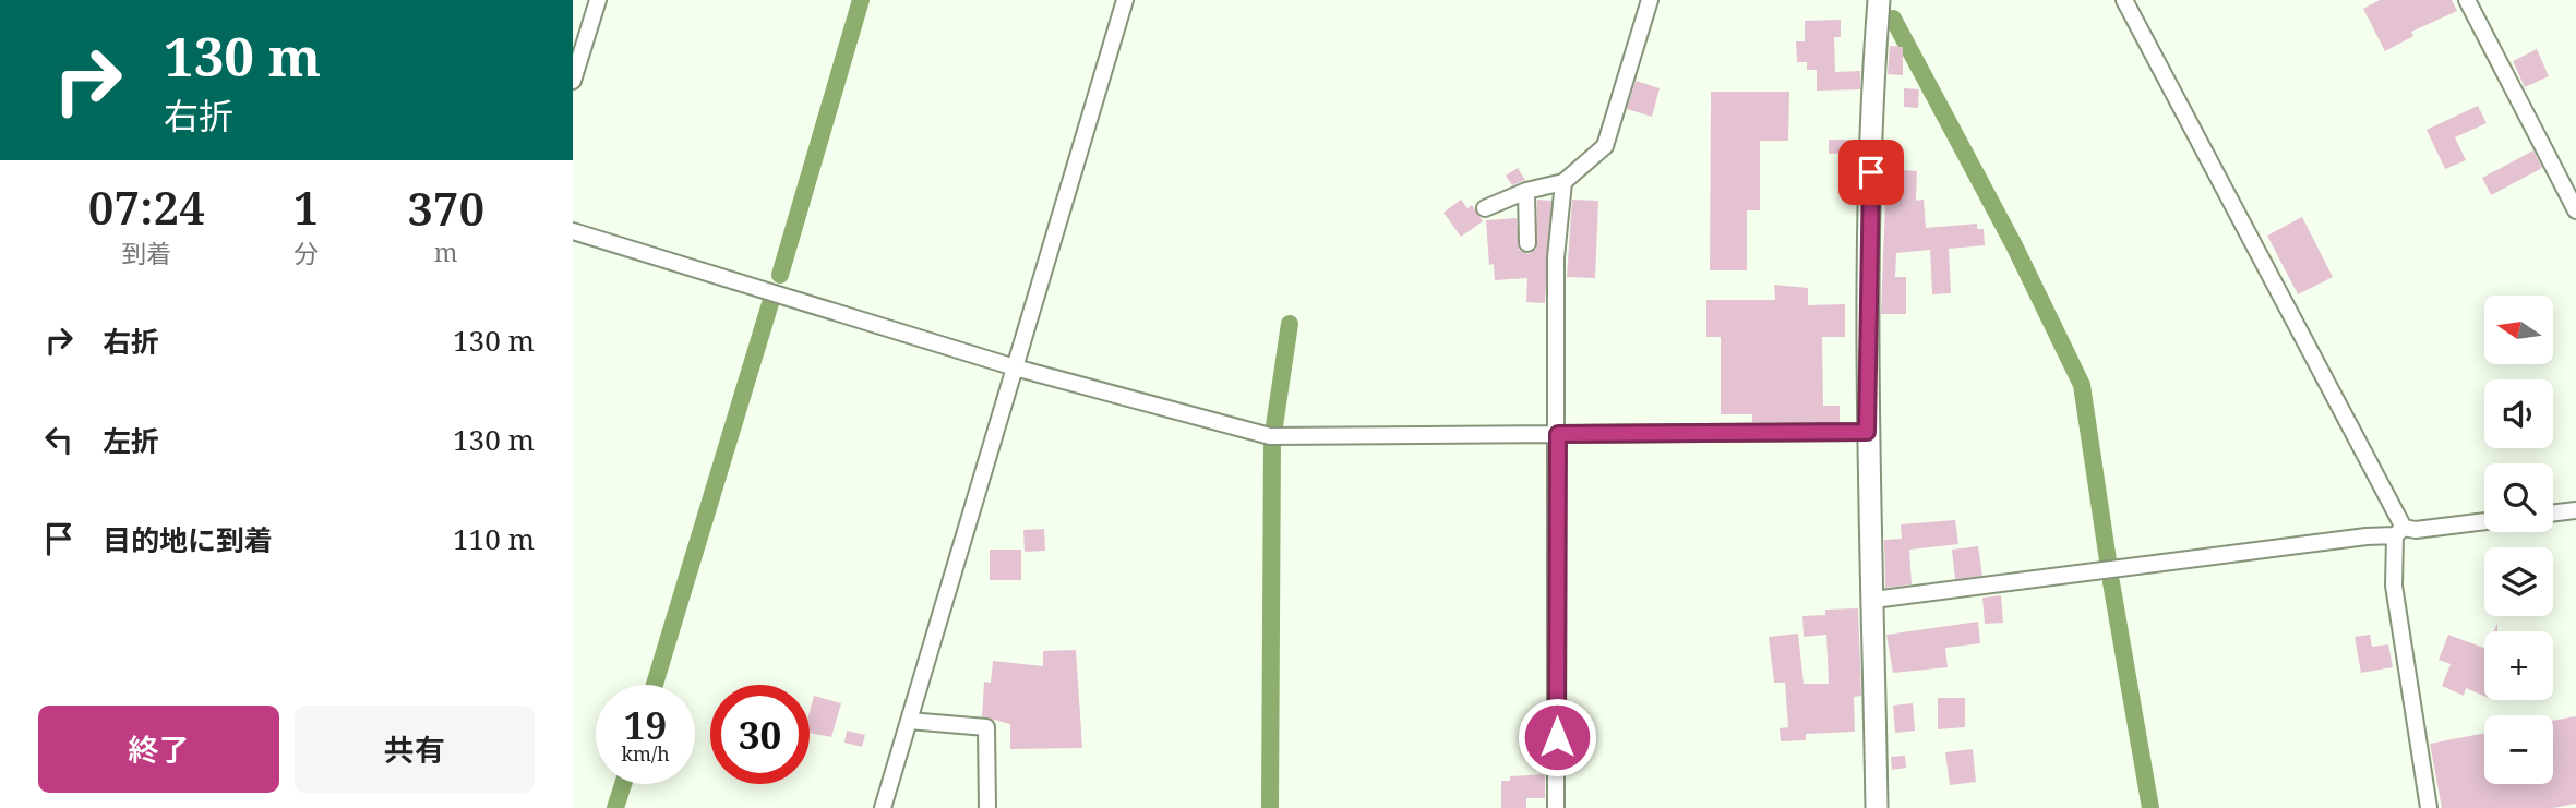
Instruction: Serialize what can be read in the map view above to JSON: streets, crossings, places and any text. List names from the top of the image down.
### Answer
{
  "north": "left",
  "page": {
    "turn": ["130 m", "右折"],
    "eta": [
      "07:24",
      "到着",
      "1",
      "分",
      "370",
      "m"
    ],
    "list": [
      {
        "name": "右折",
        "value": "130 m"
      },
      {
        "name": "左折",
        "value": "130 m"
      },
      {
        "name": "目的地に到着",
        "value": "110 m"
      }
    ],
    "map_buttons": ["+", "−"],
    "speed": "19 km/h",
    "limit": "30",
    "buttons": ["終了", "共有"]
  }
}
